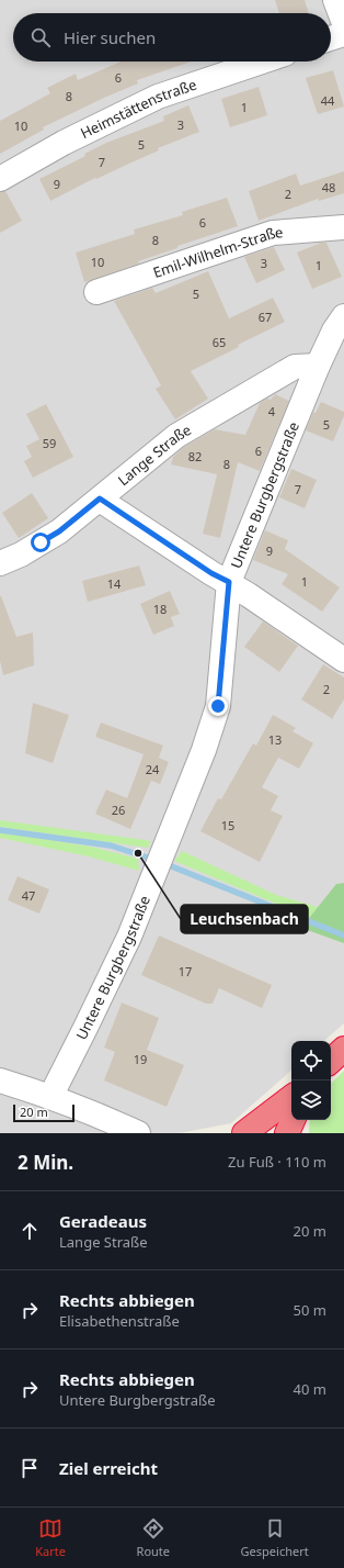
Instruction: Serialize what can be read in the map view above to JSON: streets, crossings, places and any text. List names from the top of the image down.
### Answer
{
  "streets": {
    "street": [
      "Heimstättenstraße",
      "Emil-Wilhelm-Straße",
      "Lange Straße",
      "Untere Burgbergstraße"
    ]
  },
  "crossings": [
    ["Lange Straße", "Untere Burgbergstraße"]
  ],
  "places": ["Leuchsenbach"],
  "house_numbers": [
    "6",
    "8",
    "44",
    "1",
    "3",
    "10",
    "5",
    "7",
    "9",
    "48",
    "2",
    "6",
    "8",
    "10",
    "3",
    "1",
    "5",
    "67",
    "65",
    "4",
    "5",
    "59",
    "6",
    "82",
    "8",
    "7",
    "9",
    "1",
    "14",
    "18",
    "2",
    "13",
    "24",
    "26",
    "15",
    "47",
    "17",
    "19"
  ],
  "scale_bar": "20 m",
  "page": {
    "search": "Hier suchen",
    "scale": "20 m",
    "heading": ["2 Min.", "Zu Fuß · 110 m"],
    "list": [
      ["Geradeaus", "Lange Straße", "20 m"],
      ["Rechts abbiegen", "Elisabethenstraße", "50 m"],
      ["Rechts abbiegen", "Untere Burgbergstraße", "40 m"],
      "Ziel erreicht"
    ],
    "nav": ["Karte", "Route", "Gespeichert"]
  }
}
